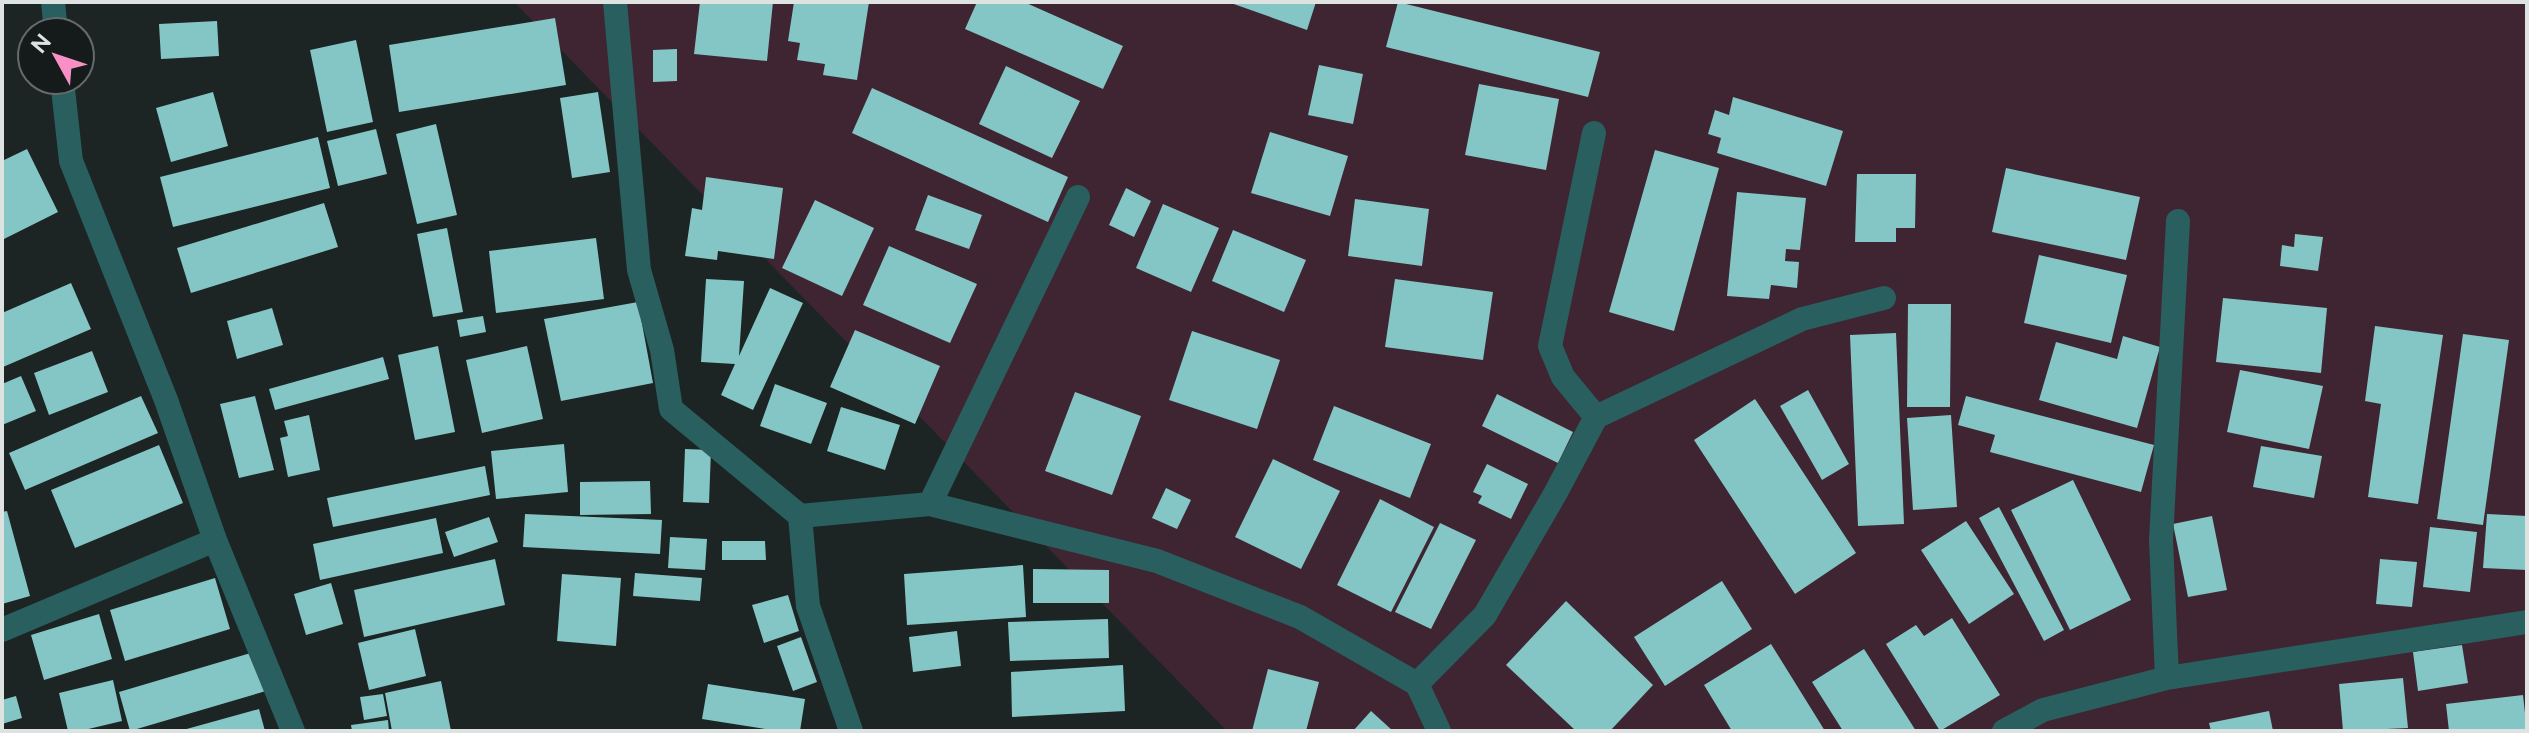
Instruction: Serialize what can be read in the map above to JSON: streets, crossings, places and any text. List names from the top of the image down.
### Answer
{
  "north": "top left"
}
